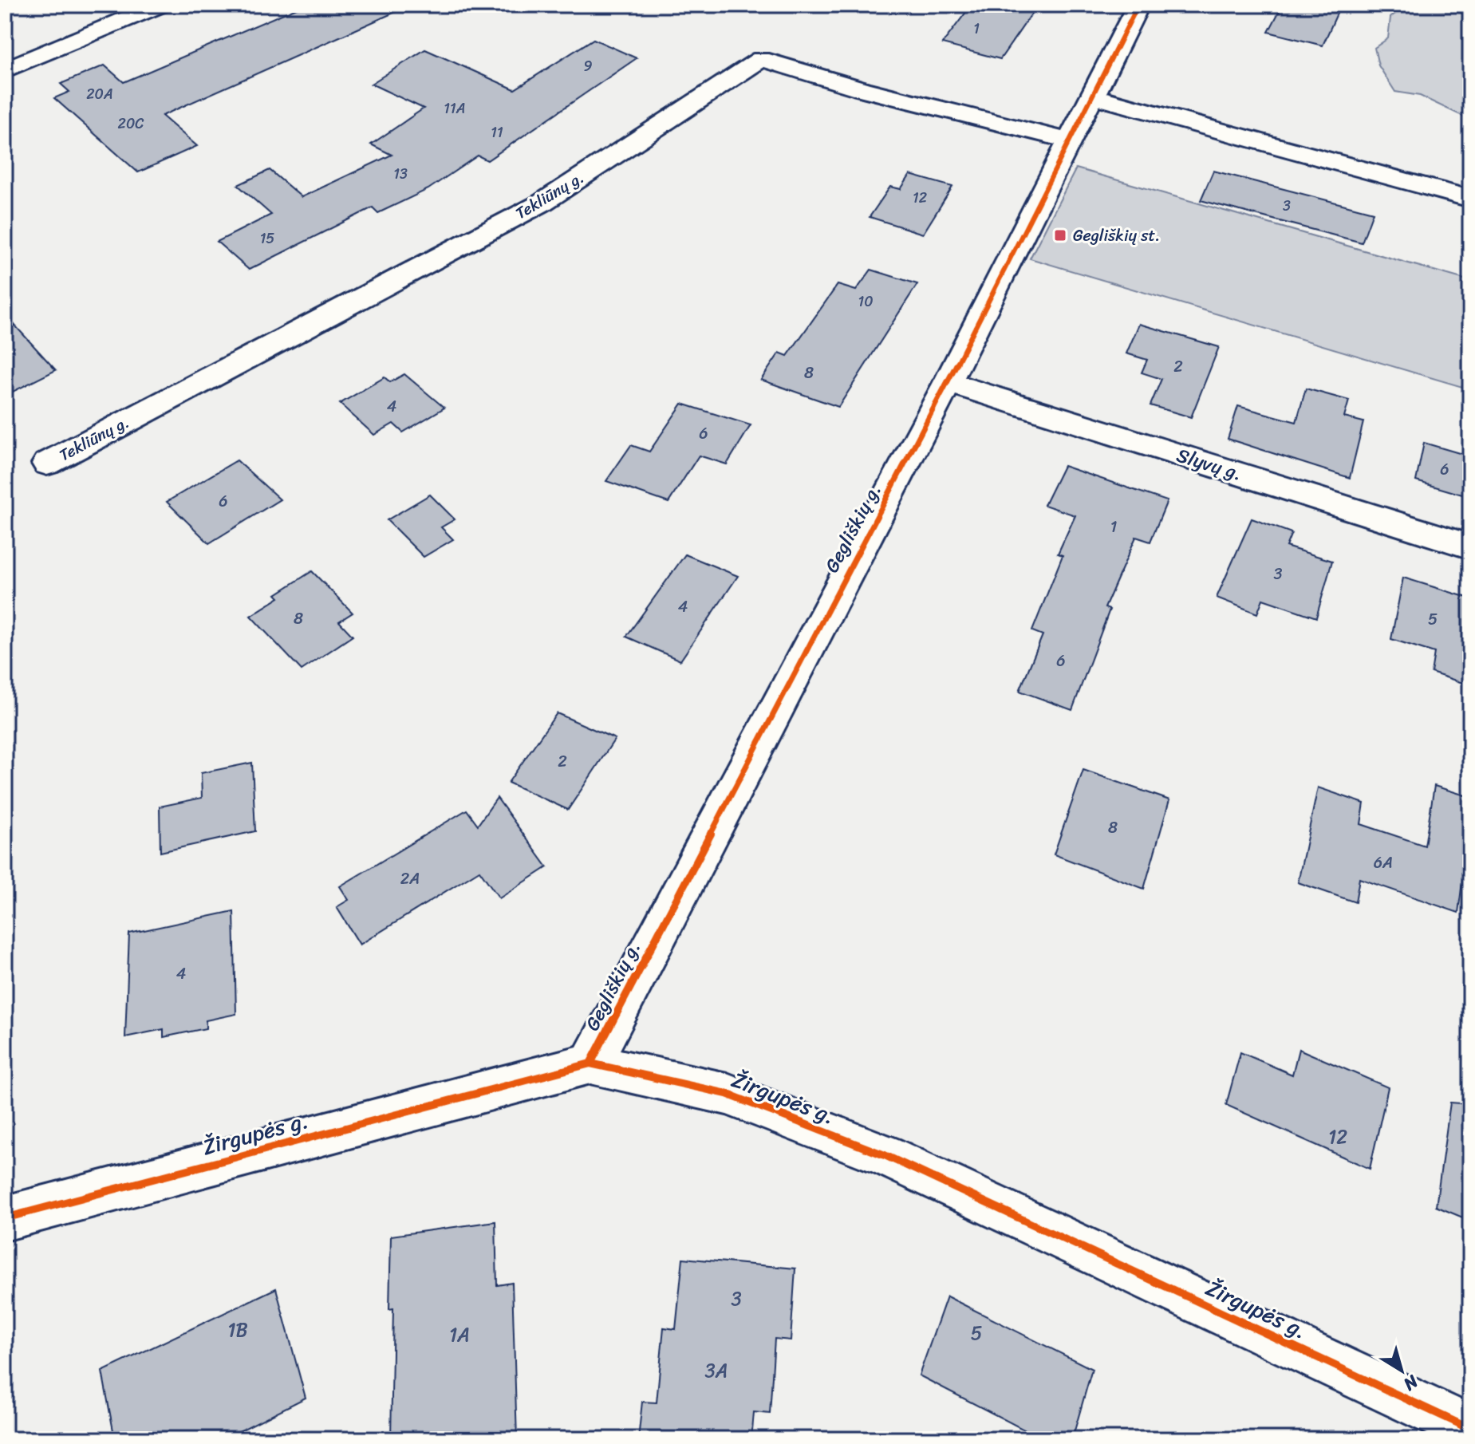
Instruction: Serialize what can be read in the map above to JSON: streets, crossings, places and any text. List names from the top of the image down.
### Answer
{
  "streets": {
    "street": [
      "Tekliūnų g.",
      "Slyvų g.",
      "Gegliškių g.",
      "Žirgupės g."
    ]
  },
  "crossings": [
    ["Tekliūnų g.", "Gegliškių g."],
    ["Slyvų g.", "Gegliškių g."],
    ["Gegliškių g.", "Žirgupės g."]
  ],
  "places": {
    "transit": ["Gegliškių st."]
  },
  "house_numbers": [
    "1",
    "9",
    "20A",
    "11A",
    "20C",
    "11",
    "13",
    "12",
    "3",
    "15",
    "10",
    "2",
    "8",
    "4",
    "6",
    "6",
    "6",
    "1",
    "3",
    "4",
    "8",
    "5",
    "6",
    "2",
    "8",
    "6A",
    "2A",
    "4",
    "12",
    "3",
    "1B",
    "5",
    "1A",
    "3A"
  ],
  "north": "bottom right"
}
